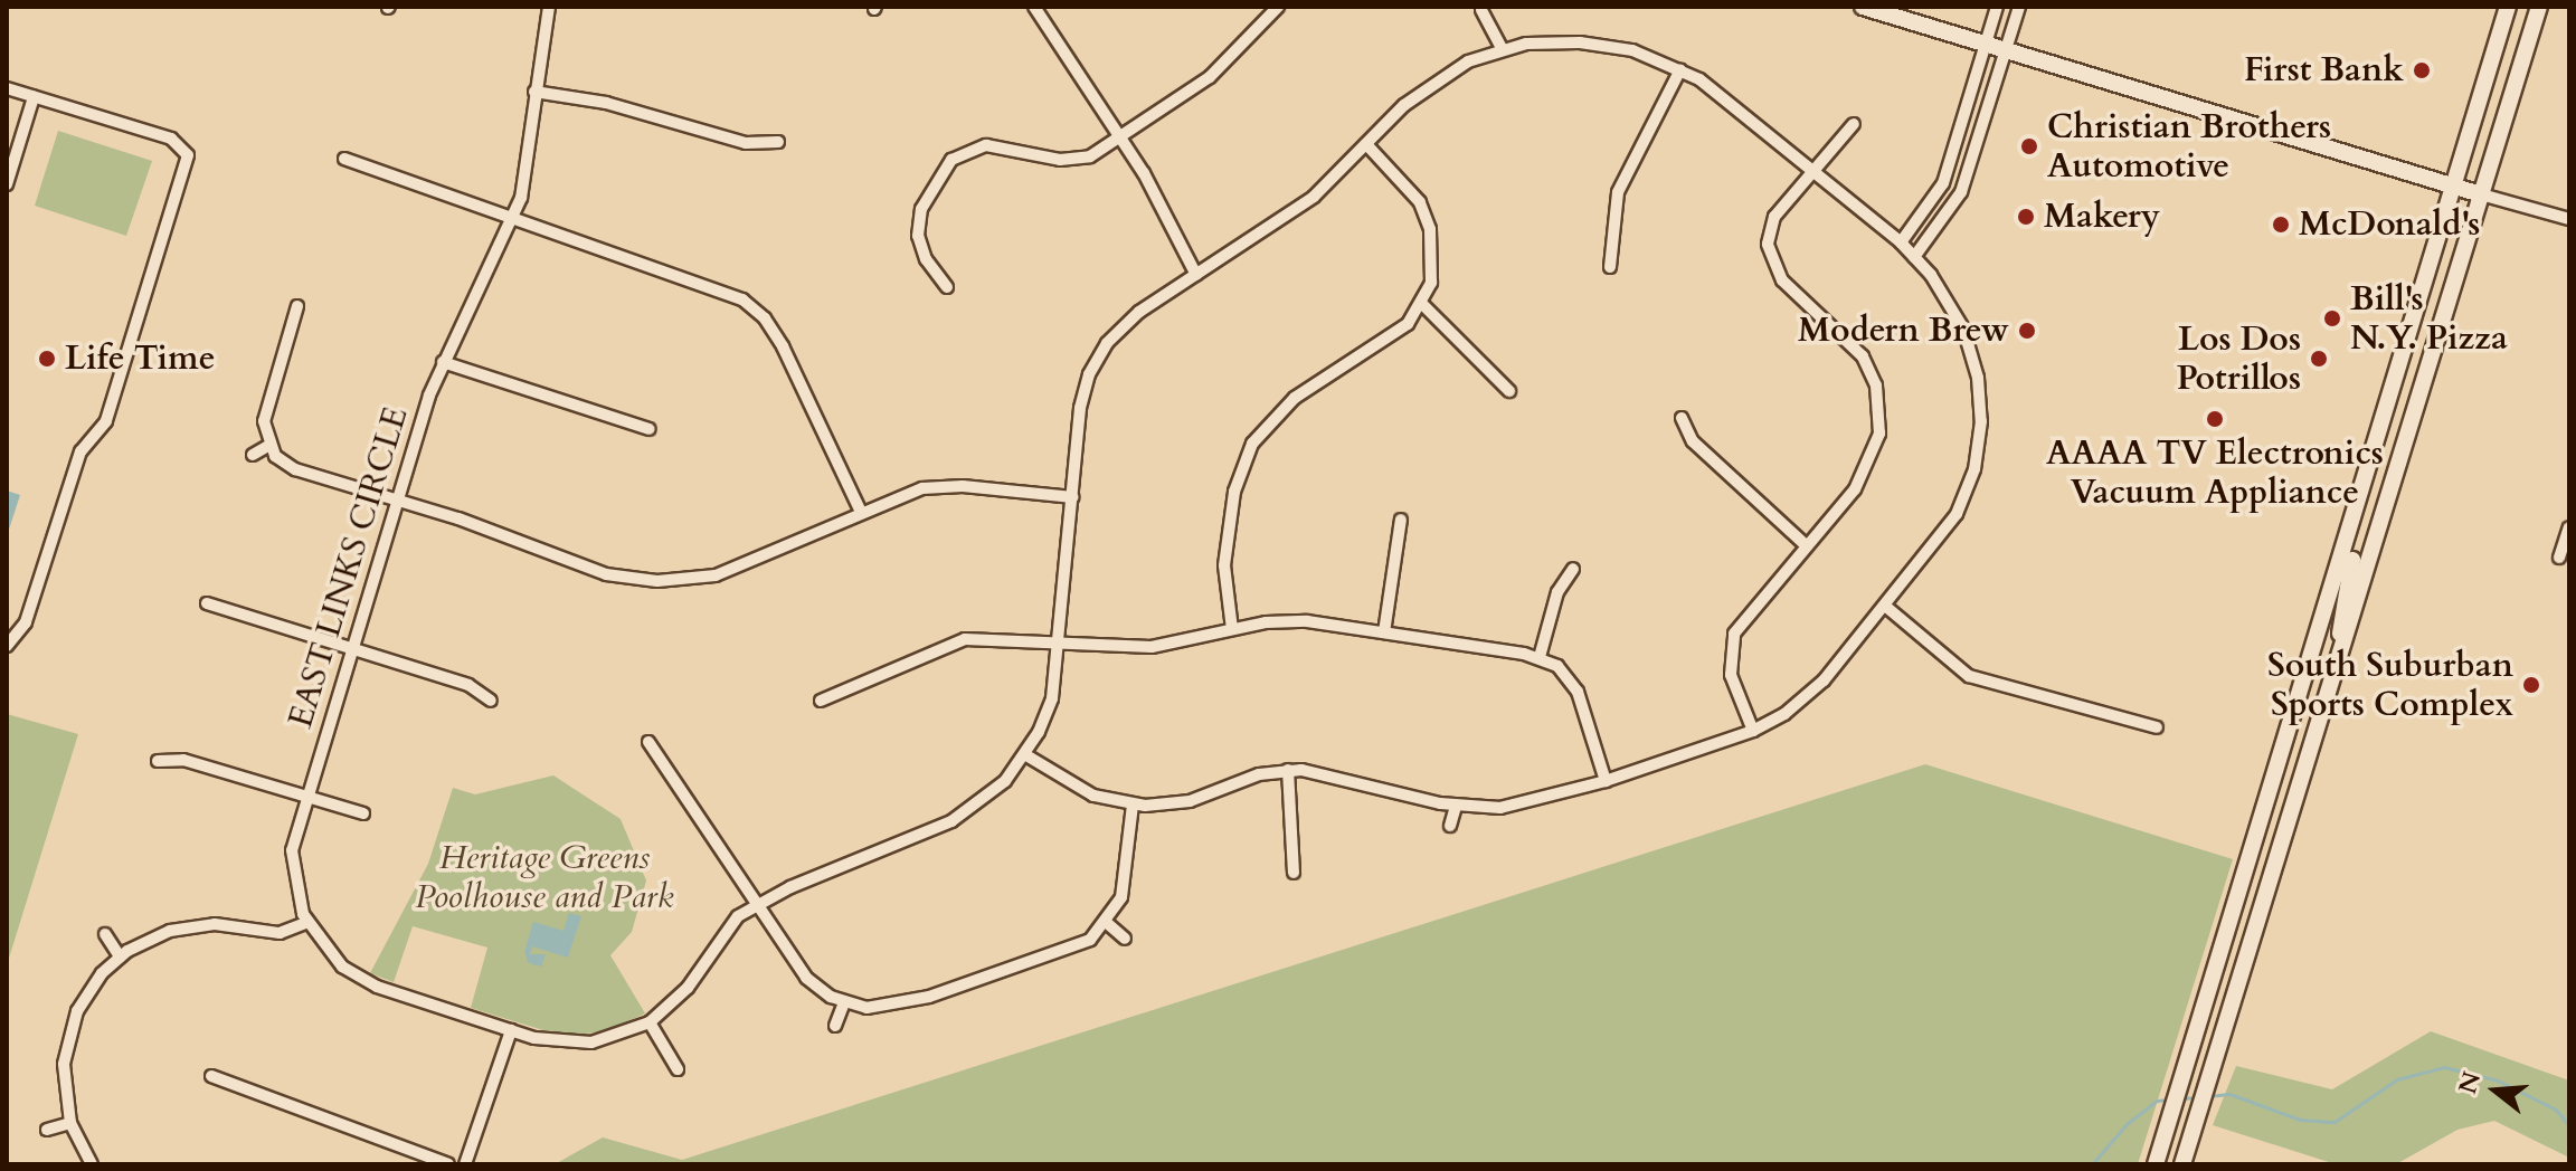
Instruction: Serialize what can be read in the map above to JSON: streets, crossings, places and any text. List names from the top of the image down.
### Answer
{
  "streets": {
    "street": ["EAST LINKS CIRCLE"]
  },
  "parks": ["Heritage Greens Poolhouse and Park"],
  "places": [
    "First Bank",
    "Christian Brothers Automotive",
    "Makery",
    "McDonald's",
    "Bill's N.Y. Pizza",
    "Modern Brew",
    "Life Time",
    "Los Dos Potrillos",
    "AAAA TV Electronics Vacuum Appliance",
    "South Suburban Sports Complex"
  ],
  "north": "left"
}
